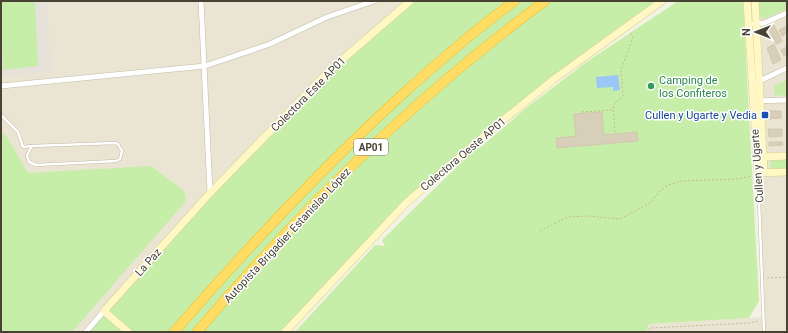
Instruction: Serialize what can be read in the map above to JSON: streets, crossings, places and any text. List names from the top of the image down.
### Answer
{
  "streets": {
    "highway": ["AP01", "Autopista Brigadier Estanislao López"],
    "street": [
      "Colectora Este AP01",
      "Colectora Oeste AP01",
      "Cullen y Ugarte",
      "La Paz"
    ]
  },
  "crossings": [
    ["Colectora Este AP01", "La Paz"]
  ],
  "places": {
    "other": ["Camping de los Confiteros"],
    "transit": ["Cullen y Ugarte y Vedia"]
  },
  "north": "left"
}
